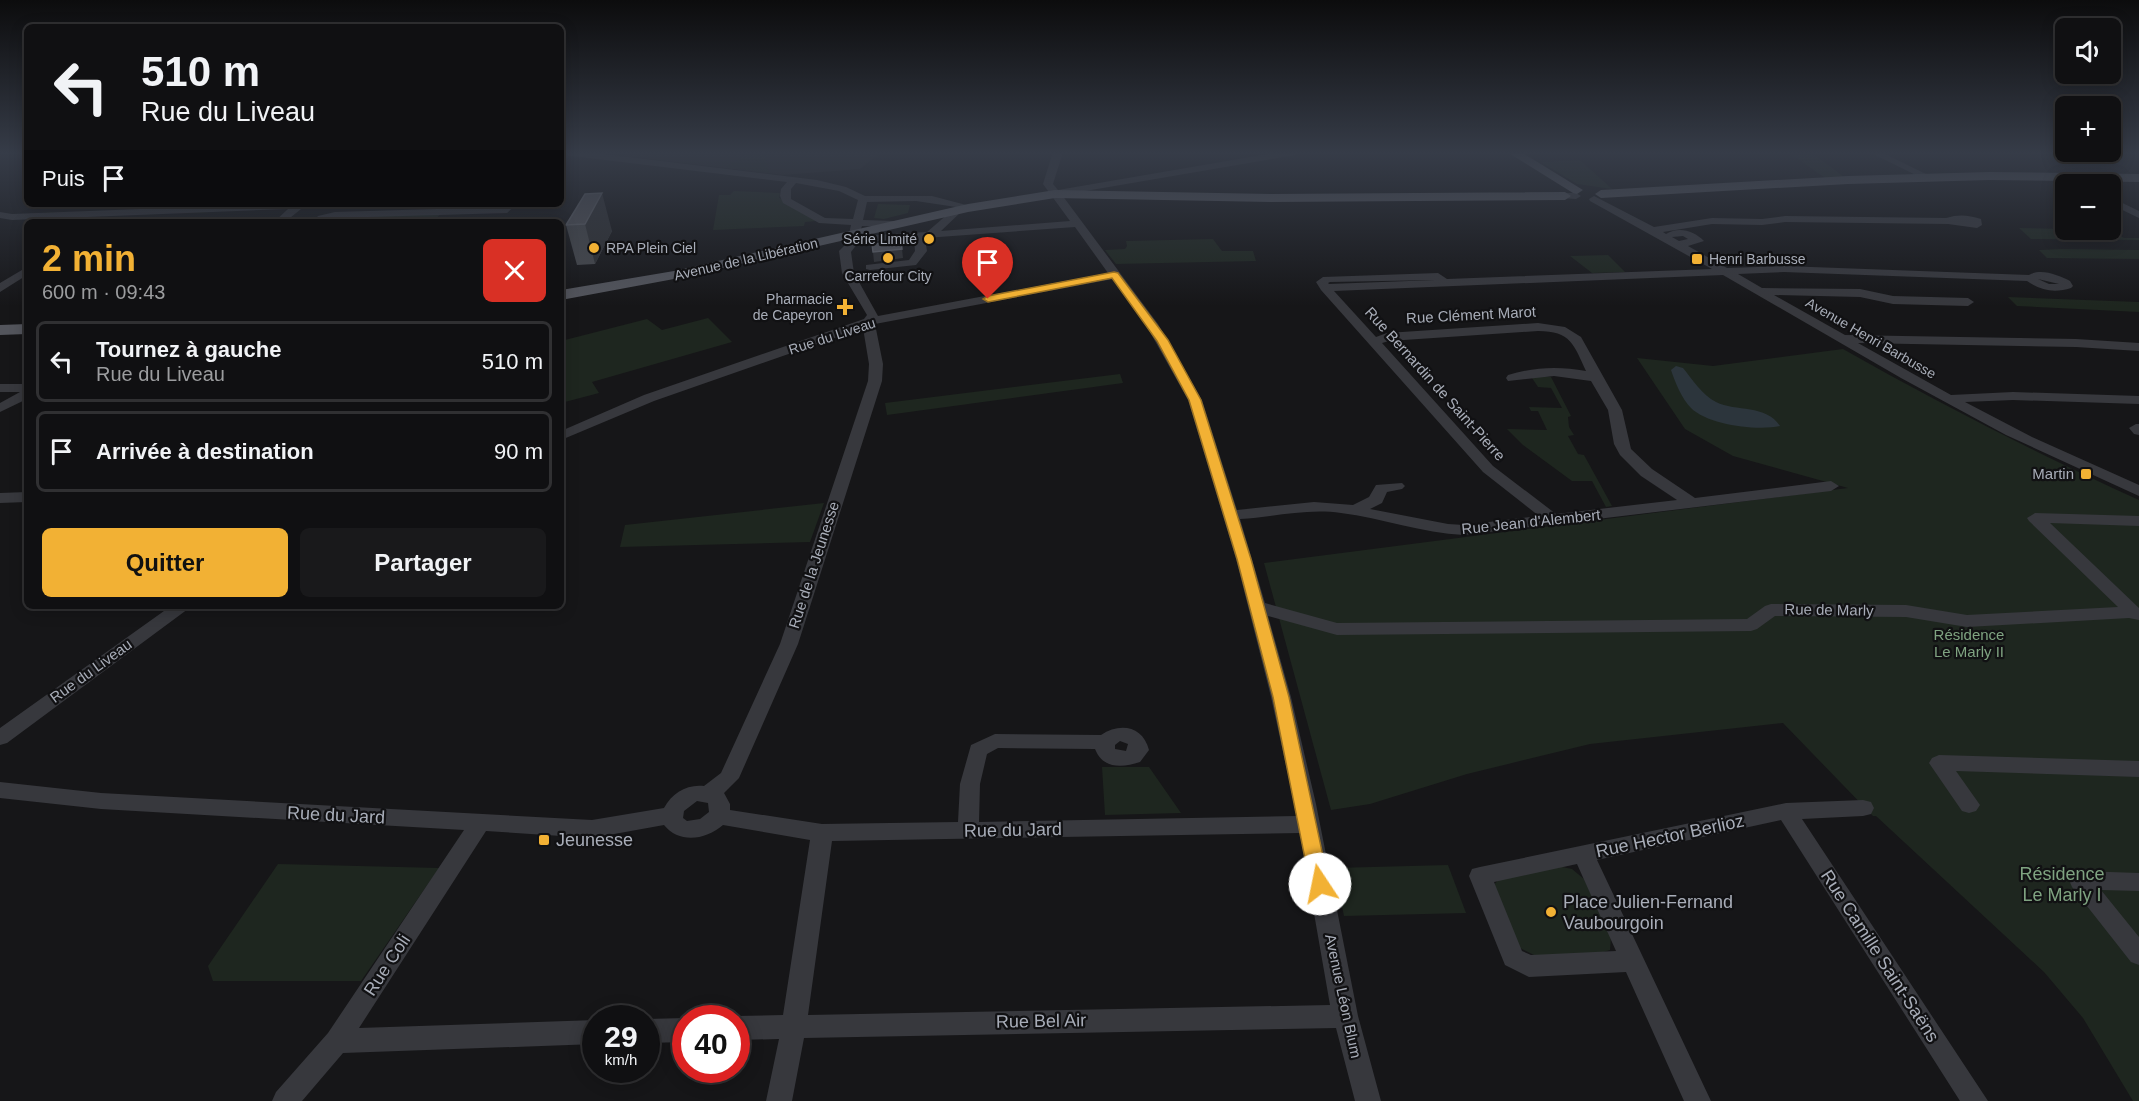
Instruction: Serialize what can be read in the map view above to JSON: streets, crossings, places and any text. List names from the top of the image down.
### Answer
{
  "streets": {
    "main road": ["Avenue de la Libération"],
    "street": [
      "Rue Clément Marot",
      "Rue du Liveau",
      "Avenue Henri Barbusse",
      "Rue Bernardin de Saint-Pierre",
      "Rue Jean d'Alembert",
      "Rue de la Jeunesse",
      "Rue de Marly",
      "Rue du Jard",
      "Rue Hector Berlioz",
      "Rue Camille Saint-Saëns",
      "Rue Coli",
      "Avenue Léon Blum",
      "Rue Bel Air"
    ]
  },
  "crossings": [
    ["Avenue de la Libération", "Rue de la Jeunesse"],
    ["Rue Clément Marot", "Rue Bernardin de Saint-Pierre"],
    ["Rue Clément Marot", "Rue Jean d'Alembert"],
    ["Rue du Liveau", "Rue de la Jeunesse"],
    ["Rue du Liveau", "Avenue Léon Blum"],
    ["Avenue Henri Barbusse", "Rue Bernardin de Saint-Pierre"],
    ["Rue Bernardin de Saint-Pierre", "Rue Jean d'Alembert"],
    ["Rue Jean d'Alembert", "Avenue Léon Blum"],
    ["Rue de la Jeunesse", "Rue du Jard"],
    ["Rue de Marly", "Avenue Léon Blum"],
    ["Rue du Jard", "Rue Coli"],
    ["Rue du Jard", "Avenue Léon Blum"],
    ["Rue Hector Berlioz", "Rue Camille Saint-Saëns"],
    ["Avenue Léon Blum", "Rue Bel Air"]
  ],
  "parks": ["Résidence Le Marly II", "Résidence Le Marly I"],
  "places": {
    "other": [
      "Série Limité",
      "RPA Plein Ciel",
      "Carrefour City",
      "Place Julien-Fernand Vaubourgoin"
    ],
    "transit": ["Henri Barbusse", "Martin", "Jeunesse"],
    "health": ["Pharmacie de Capeyron"]
  },
  "page": {
    "map_buttons": ["+", "−"],
    "turn": ["510 m", "Rue du Liveau"],
    "then": "Puis",
    "heading": ["2 min", "600 m · 09:43"],
    "list": [
      {
        "name": "Tournez à gauche",
        "note": "Rue du Liveau",
        "value": "510 m"
      },
      {
        "name": "Arrivée à destination",
        "value": "90 m"
      }
    ],
    "buttons": ["Quitter", "Partager"],
    "speed": "29 km/h",
    "limit": "40"
  }
}
